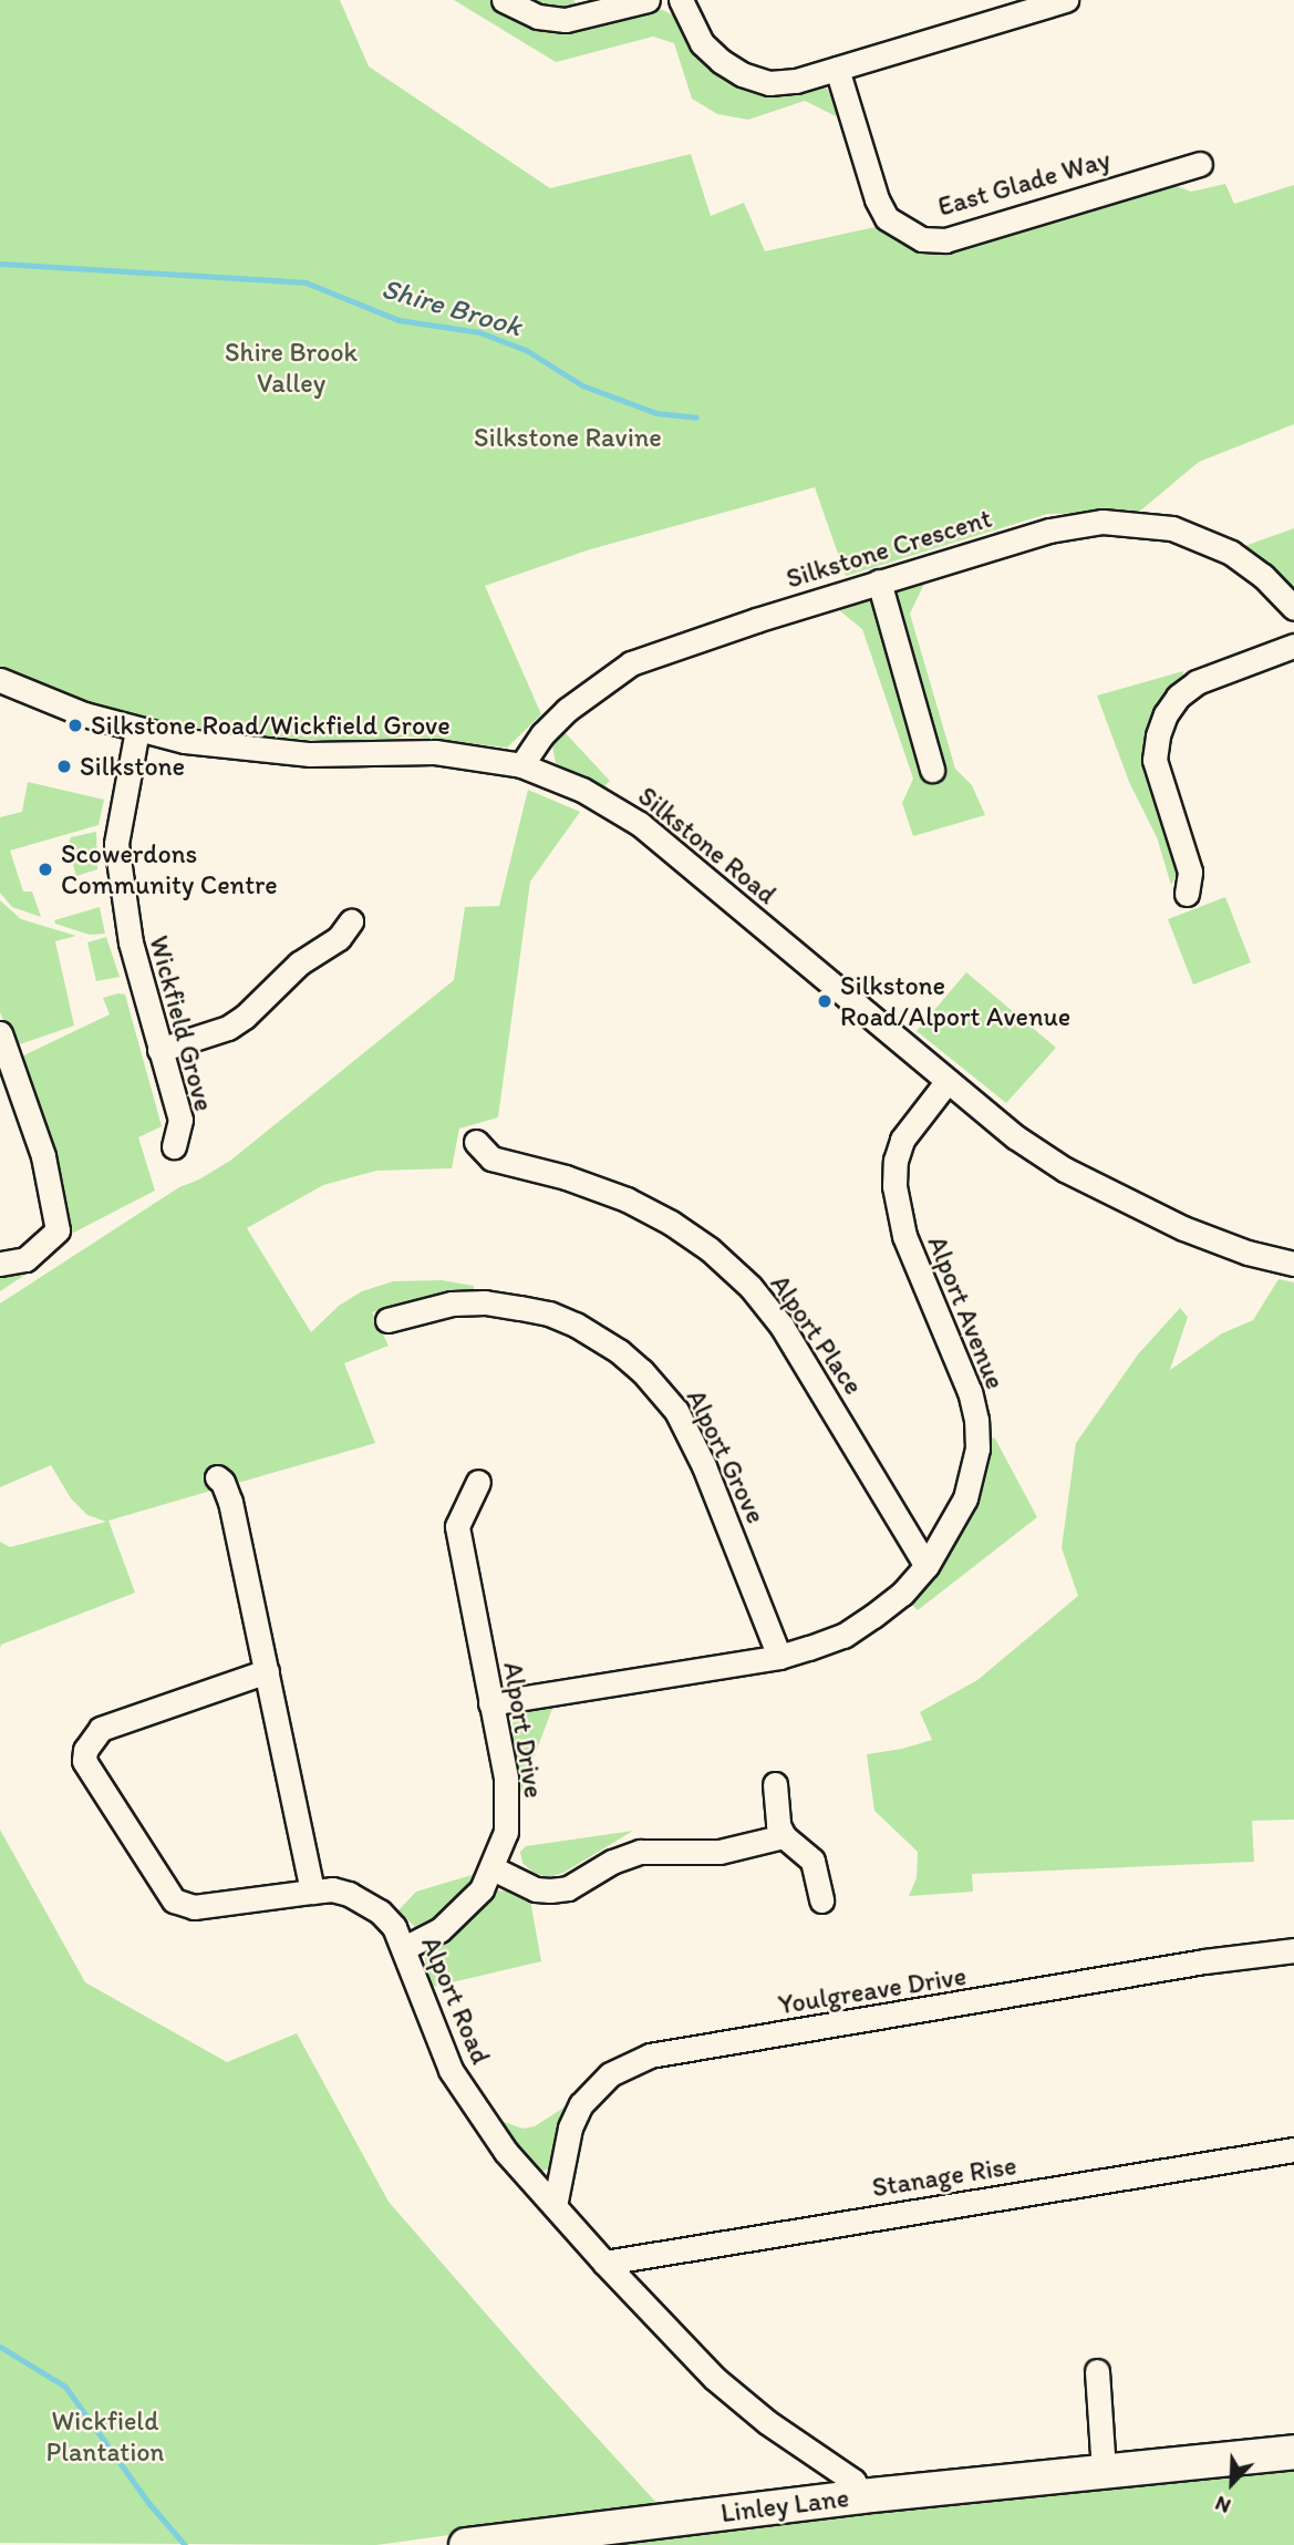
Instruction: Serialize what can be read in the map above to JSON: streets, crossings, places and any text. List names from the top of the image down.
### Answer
{
  "streets": {
    "street": [
      "East Glade Way",
      "Silkstone Crescent",
      "Silkstone Road",
      "Wickfield Grove",
      "Alport Avenue",
      "Alport Place",
      "Alport Grove",
      "Alport Drive",
      "Youlgreave Drive",
      "Alport Road",
      "Stanage Rise",
      "Linley Lane"
    ]
  },
  "crossings": [
    ["Silkstone Crescent", "Silkstone Road"],
    ["Silkstone Road", "Wickfield Grove"],
    ["Silkstone Road", "Alport Avenue"],
    ["Alport Avenue", "Alport Place"],
    ["Alport Avenue", "Alport Grove"],
    ["Alport Avenue", "Alport Drive"],
    ["Alport Drive", "Alport Road"],
    ["Youlgreave Drive", "Alport Road"],
    ["Alport Road", "Stanage Rise"],
    ["Alport Road", "Linley Lane"]
  ],
  "water": ["Shire Brook"],
  "parks": ["Shire Brook Valley", "Silkstone Ravine", "Wickfield Plantation"],
  "places": [
    "Silkstone Road/Wickfield Grove",
    "Silkstone",
    "Scowerdons Community Centre",
    "Silkstone Road/Alport Avenue"
  ],
  "north": "bottom left"
}
